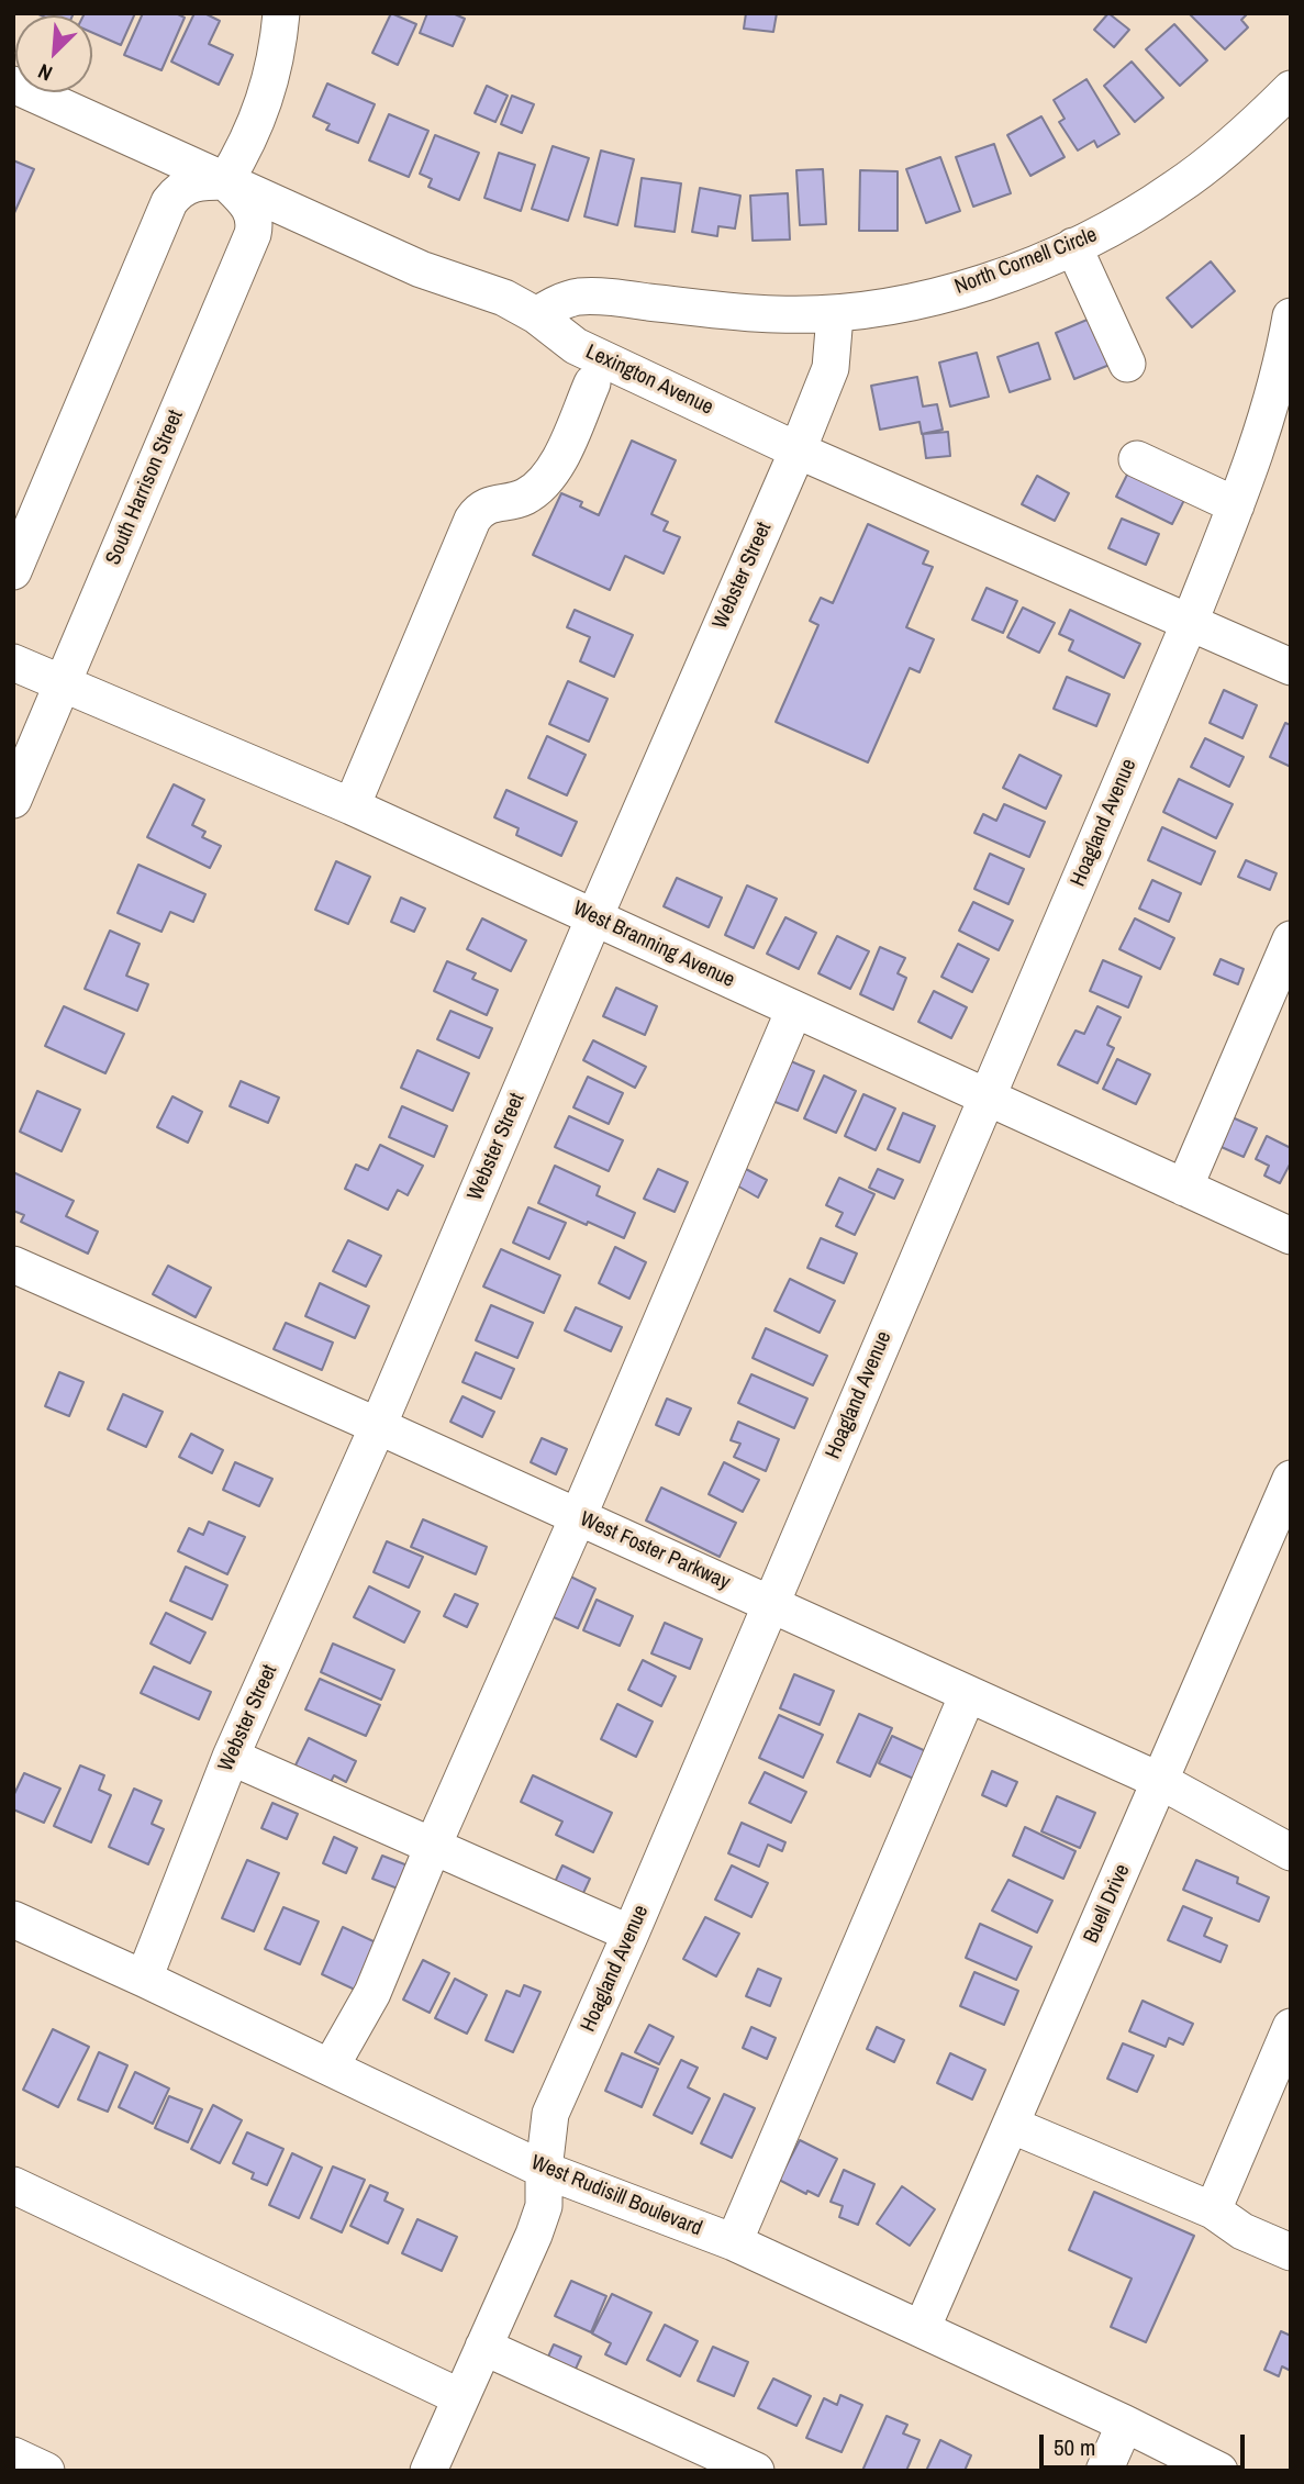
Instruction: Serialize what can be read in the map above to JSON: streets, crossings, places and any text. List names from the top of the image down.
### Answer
{
  "streets": {
    "street": [
      "North Cornell Circle",
      "Lexington Avenue",
      "South Harrison Street",
      "Webster Street",
      "Hoagland Avenue",
      "West Branning Avenue",
      "West Foster Parkway",
      "Buell Drive",
      "West Rudisill Boulevard"
    ]
  },
  "crossings": [
    ["North Cornell Circle", "Lexington Avenue"],
    ["North Cornell Circle", "Webster Street"],
    ["Lexington Avenue", "South Harrison Street"],
    ["Lexington Avenue", "Webster Street"],
    ["Lexington Avenue", "Hoagland Avenue"],
    ["South Harrison Street", "West Branning Avenue"],
    ["Webster Street", "West Branning Avenue"],
    ["Webster Street", "West Foster Parkway"],
    ["Webster Street", "West Rudisill Boulevard"],
    ["Hoagland Avenue", "West Branning Avenue"],
    ["Hoagland Avenue", "West Foster Parkway"],
    ["Hoagland Avenue", "West Rudisill Boulevard"],
    ["West Foster Parkway", "Buell Drive"],
    ["Buell Drive", "West Rudisill Boulevard"]
  ],
  "scale_bar": "50 m",
  "north": "bottom left"
}
